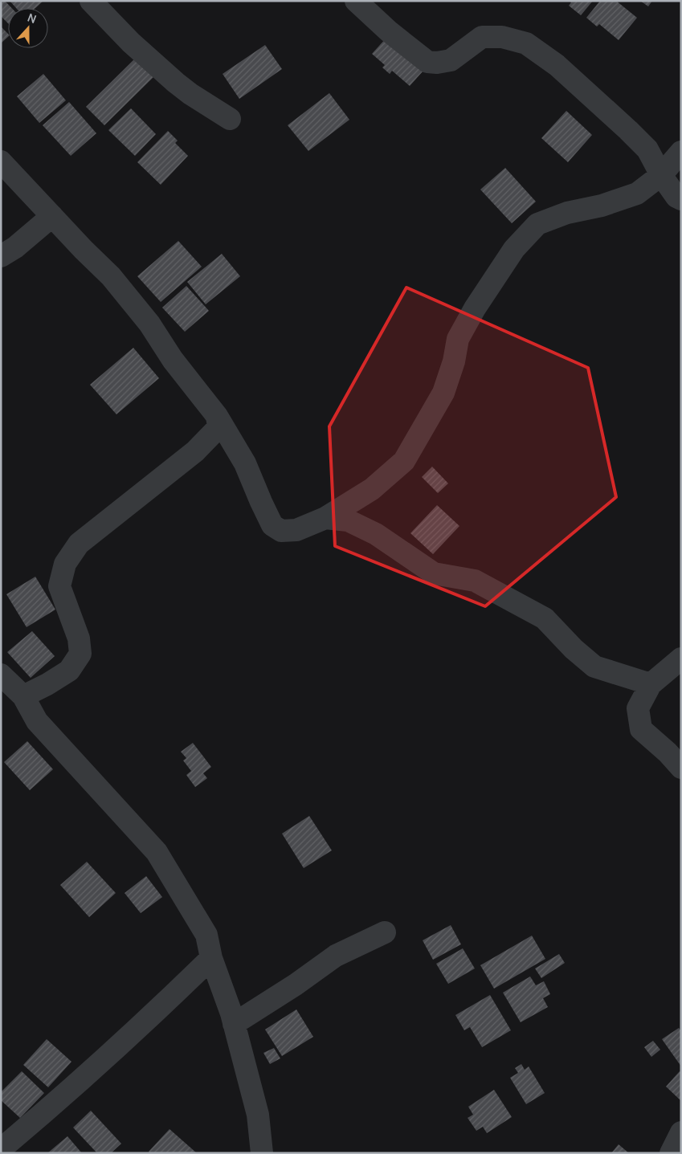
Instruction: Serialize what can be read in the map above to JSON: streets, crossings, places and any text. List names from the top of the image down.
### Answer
{
  "north": "top"
}
